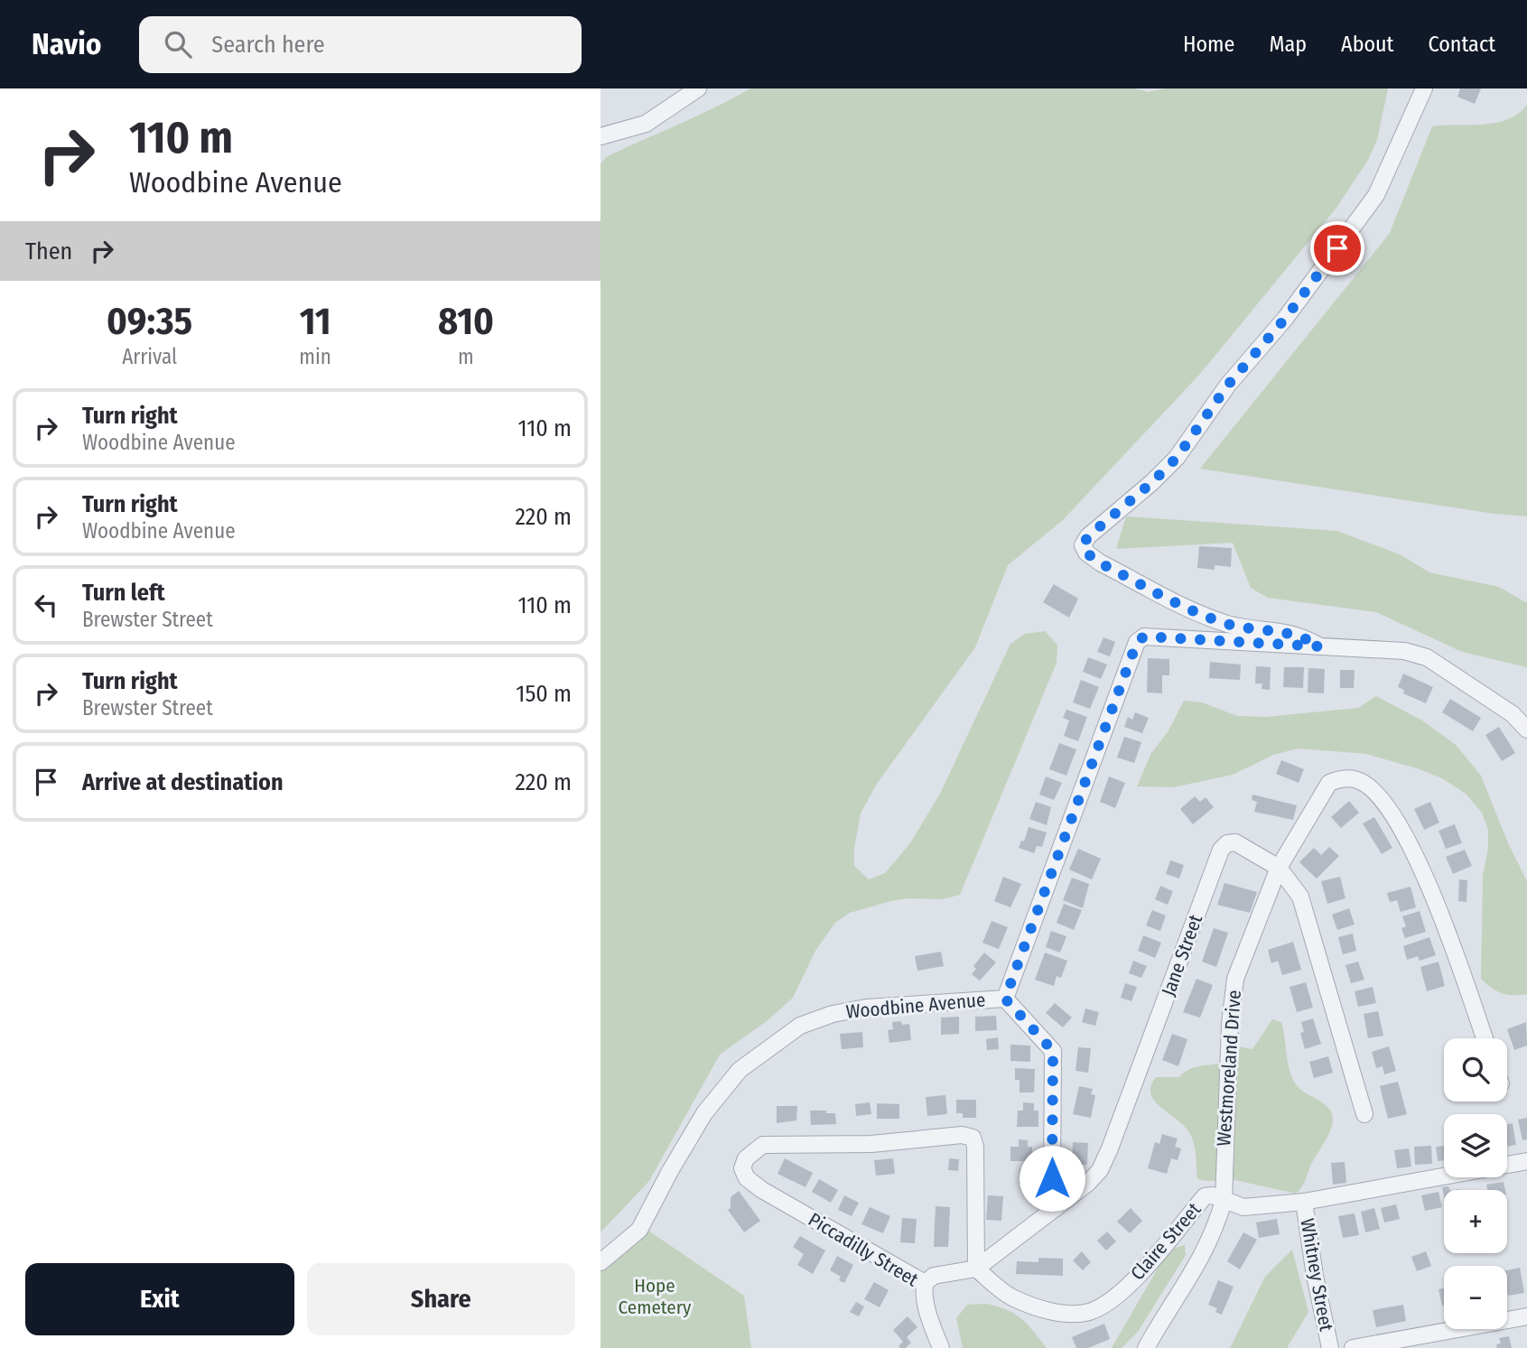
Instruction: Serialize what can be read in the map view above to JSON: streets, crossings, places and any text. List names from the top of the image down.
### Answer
{
  "streets": {
    "street": [
      "Jane Street",
      "Woodbine Avenue",
      "Westmoreland Drive",
      "Claire Street",
      "Piccadilly Street",
      "Whitney Street"
    ]
  },
  "crossings": [
    ["Jane Street", "Westmoreland Drive"],
    ["Jane Street", "Claire Street"],
    ["Jane Street", "Piccadilly Street"],
    ["Westmoreland Drive", "Claire Street"],
    ["Claire Street", "Piccadilly Street"],
    ["Claire Street", "Whitney Street"]
  ],
  "parks": ["Hope Cemetery"],
  "page": {
    "header": "Navio",
    "search": "Search here",
    "nav": [
      "Home",
      "Map",
      "About",
      "Contact"
    ],
    "turn": ["110 m", "Woodbine Avenue"],
    "then": "Then",
    "eta": [
      "09:35",
      "Arrival",
      "11",
      "min",
      "810",
      "m"
    ],
    "list": [
      {
        "name": "Turn right",
        "note": "Woodbine Avenue",
        "value": "110 m"
      },
      {
        "name": "Turn right",
        "note": "Woodbine Avenue",
        "value": "220 m"
      },
      {
        "name": "Turn left",
        "note": "Brewster Street",
        "value": "110 m"
      },
      {
        "name": "Turn right",
        "note": "Brewster Street",
        "value": "150 m"
      },
      {
        "name": "Arrive at destination",
        "value": "220 m"
      }
    ],
    "map_buttons": ["+", "−"],
    "buttons": ["Exit", "Share"]
  }
}
